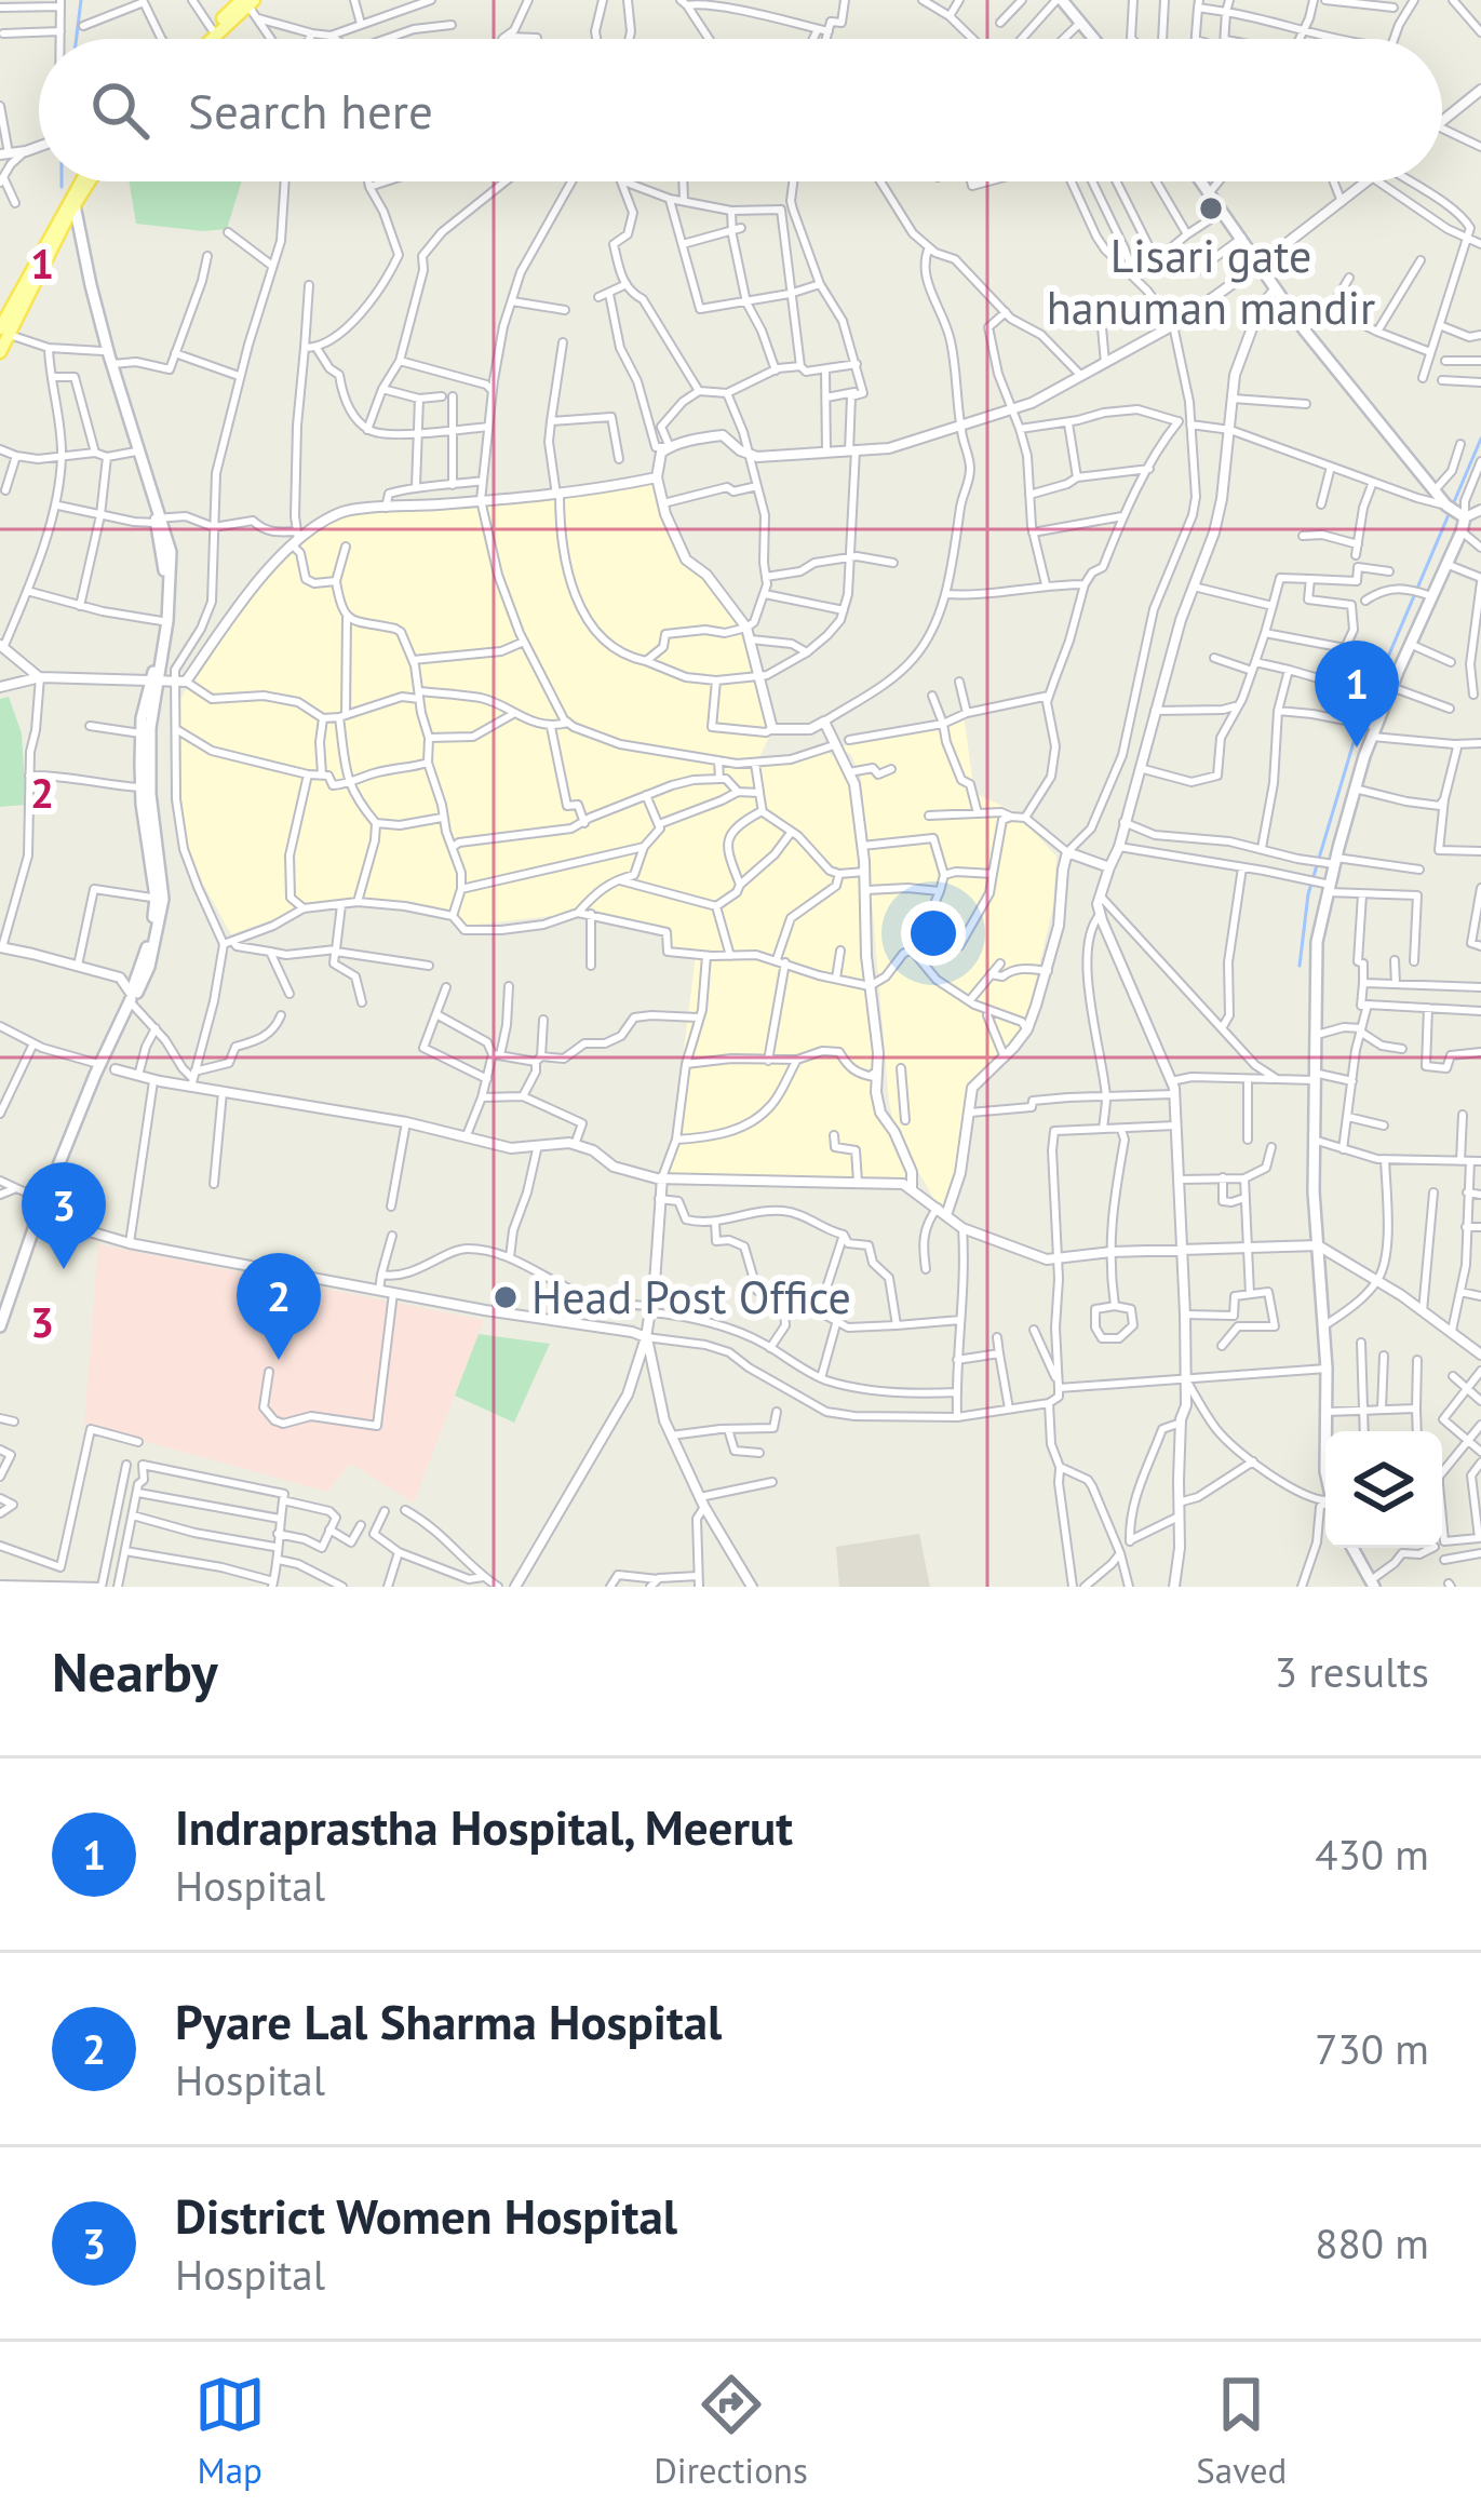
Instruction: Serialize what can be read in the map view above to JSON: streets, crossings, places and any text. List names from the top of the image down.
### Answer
{
  "places": ["Lisari gate hanuman mandir", "Head Post Office"],
  "page": {
    "search": "Search here",
    "pins": ["1", "3", "2"],
    "heading": ["Nearby", "3 results"],
    "list": [
      {
        "mark": "1",
        "name": "Indraprastha Hospital, Meerut",
        "note": "Hospital",
        "value": "430 m"
      },
      {
        "mark": "2",
        "name": "Pyare Lal Sharma Hospital",
        "note": "Hospital",
        "value": "730 m"
      },
      {
        "mark": "3",
        "name": "District Women Hospital",
        "note": "Hospital",
        "value": "880 m"
      }
    ],
    "nav": ["Map", "Directions", "Saved"]
  },
  "grid": {
    "rows": ["1", "2", "3"]
  }
}
